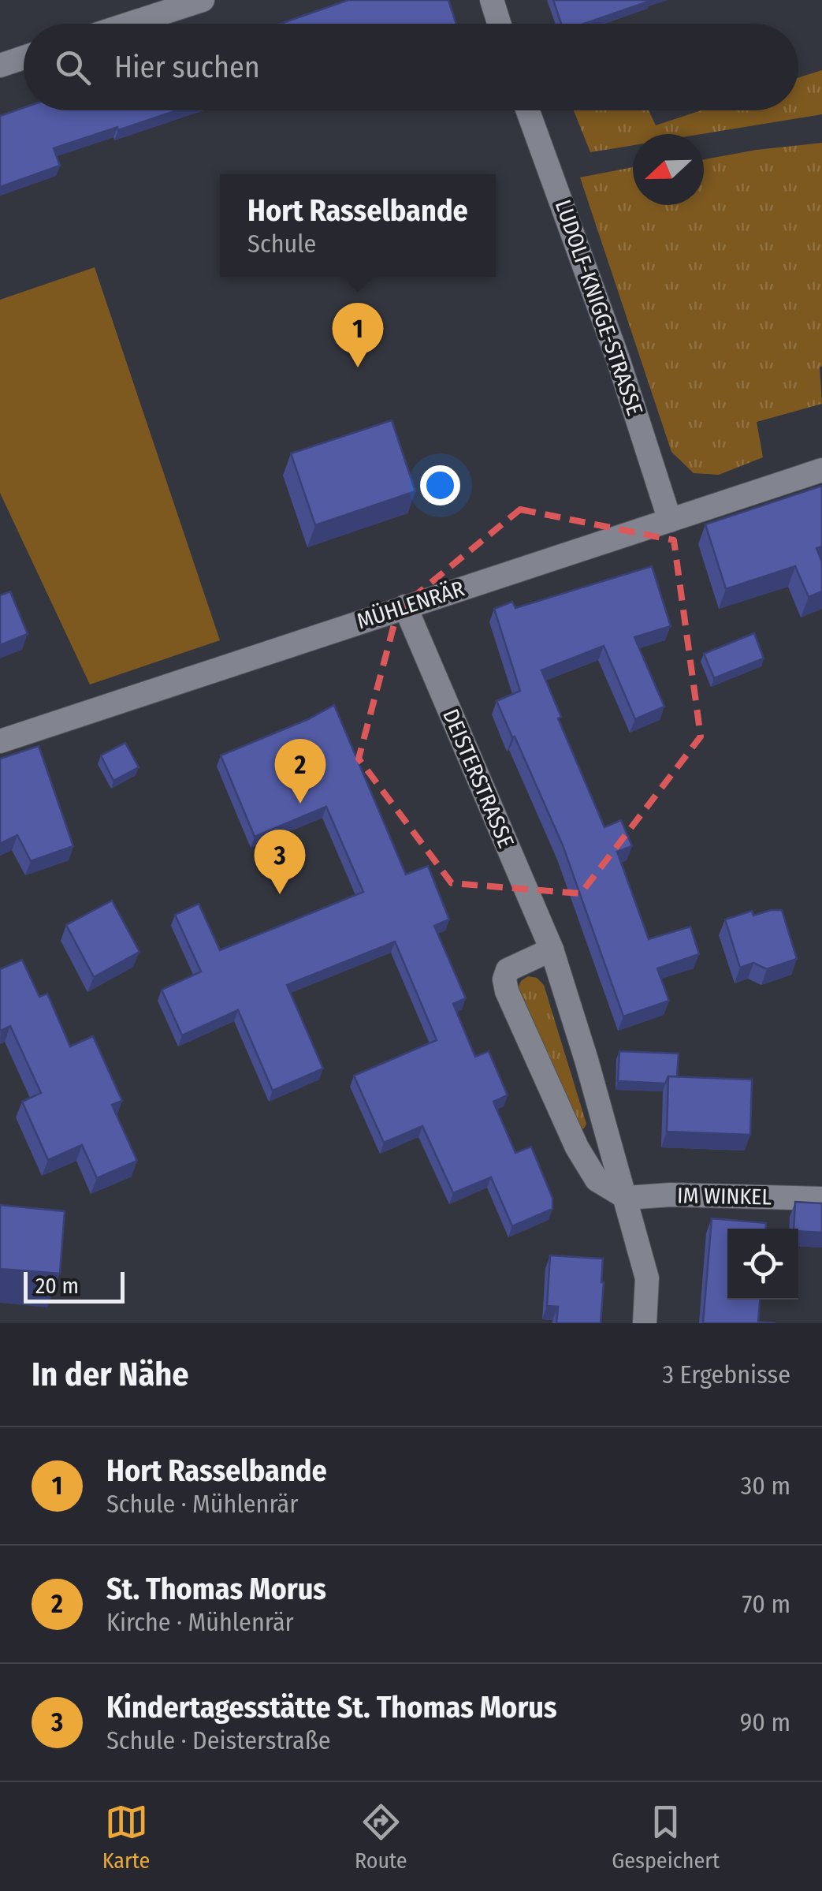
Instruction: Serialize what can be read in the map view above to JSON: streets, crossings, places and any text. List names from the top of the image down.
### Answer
{
  "streets": {
    "street": [
      "LUDOLF-KNIGGE-STRASSE",
      "MÜHLENRÄR",
      "DEISTERSTRASSE",
      "IM WINKEL"
    ]
  },
  "crossings": [
    ["LUDOLF-KNIGGE-STRASSE", "MÜHLENRÄR"],
    ["MÜHLENRÄR", "DEISTERSTRASSE"],
    ["DEISTERSTRASSE", "IM WINKEL"]
  ],
  "scale_bar": "20 m",
  "north": "left",
  "page": {
    "search": "Hier suchen",
    "popup": ["Hort Rasselbande", "Schule"],
    "pins": ["1", "2", "3"],
    "scale": "20 m",
    "heading": ["In der Nähe", "3 Ergebnisse"],
    "list": [
      {
        "mark": "1",
        "name": "Hort Rasselbande",
        "note": "Schule · Mühlenrär",
        "value": "30 m"
      },
      {
        "mark": "2",
        "name": "St. Thomas Morus",
        "note": "Kirche · Mühlenrär",
        "value": "70 m"
      },
      {
        "mark": "3",
        "name": "Kindertagesstätte St. Thomas Morus",
        "note": "Schule · Deisterstraße",
        "value": "90 m"
      }
    ],
    "nav": ["Karte", "Route", "Gespeichert"]
  }
}
